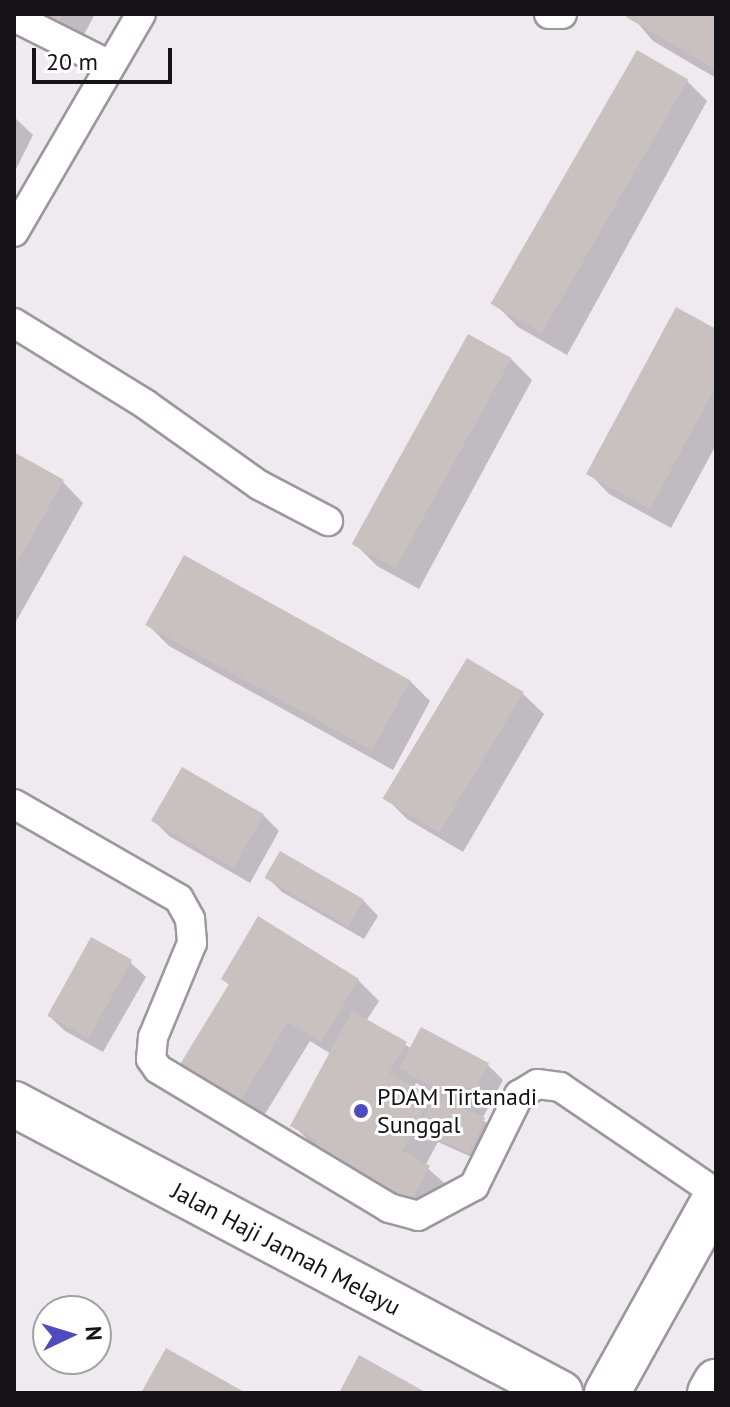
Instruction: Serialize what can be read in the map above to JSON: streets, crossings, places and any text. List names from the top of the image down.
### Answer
{
  "streets": {
    "main road": ["Jalan Haji Jannah Melayu"]
  },
  "places": ["PDAM Tirtanadi Sunggal"],
  "scale_bar": "20 m",
  "north": "right"
}
